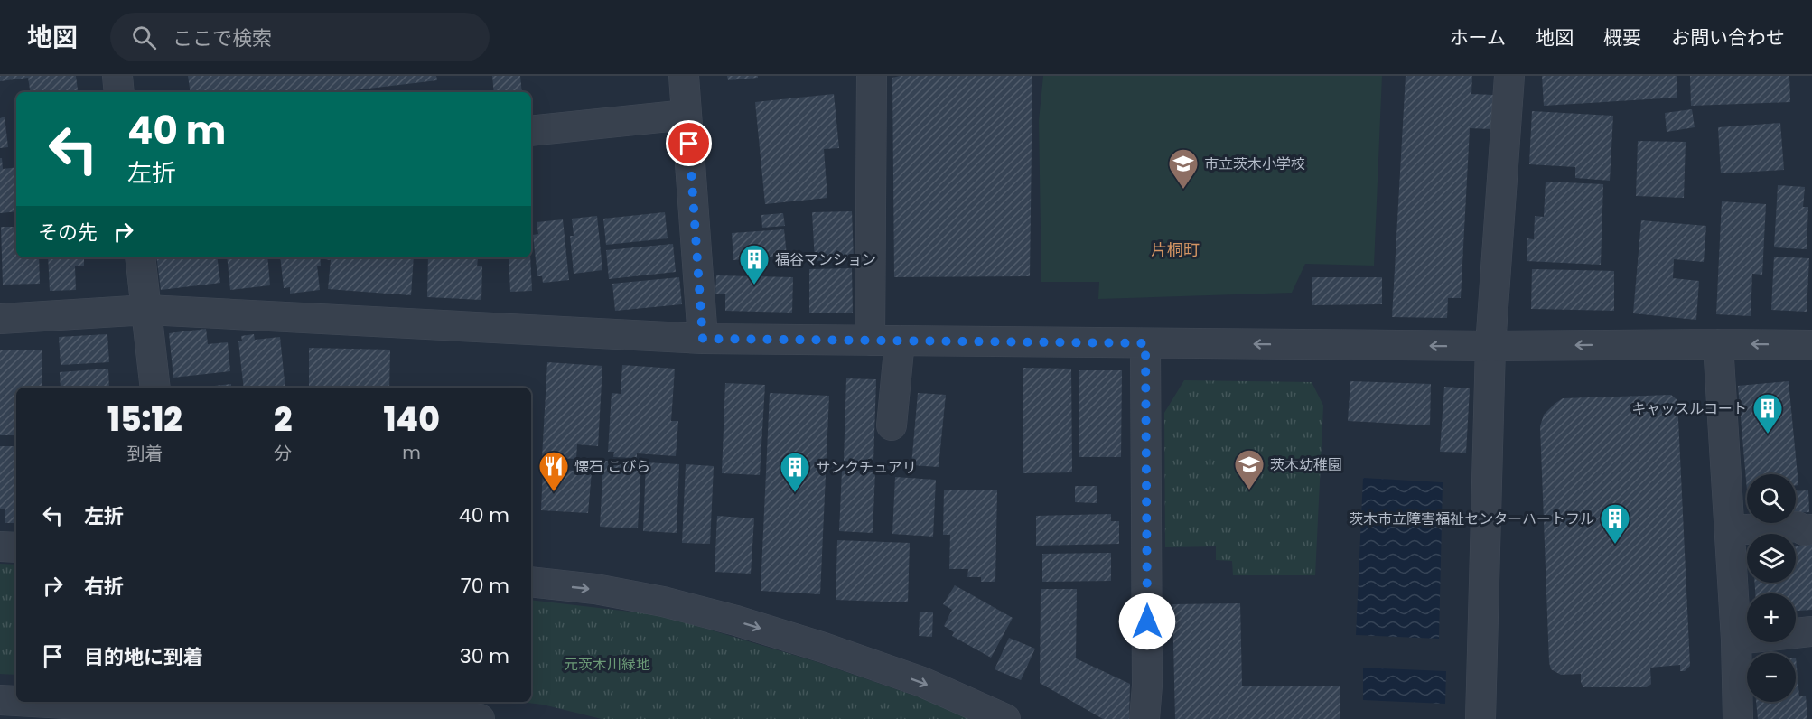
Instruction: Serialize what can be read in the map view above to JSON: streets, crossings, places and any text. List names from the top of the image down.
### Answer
{
  "districts": ["片桐町"],
  "parks": ["元茨木川緑地"],
  "places": {
    "school or university": ["市立茨木小学校", "茨木幼稚園"],
    "building": [
      "福谷マンション",
      "キャッスルコート",
      "サンクチュアリ",
      "茨木市立障害福祉センターハートフル"
    ],
    "restaurant": ["懐石 こびら"]
  },
  "page": {
    "header": "地図",
    "search": "ここで検索",
    "nav": [
      "ホーム",
      "地図",
      "概要",
      "お問い合わせ"
    ],
    "turn": ["40 m", "左折"],
    "then": "その先",
    "eta": [
      "15:12",
      "到着",
      "2",
      "分",
      "140",
      "m"
    ],
    "map_buttons": ["+", "−"],
    "list": [
      {
        "name": "左折",
        "value": "40 m"
      },
      {
        "name": "右折",
        "value": "70 m"
      },
      {
        "name": "目的地に到着",
        "value": "30 m"
      }
    ]
  }
}
